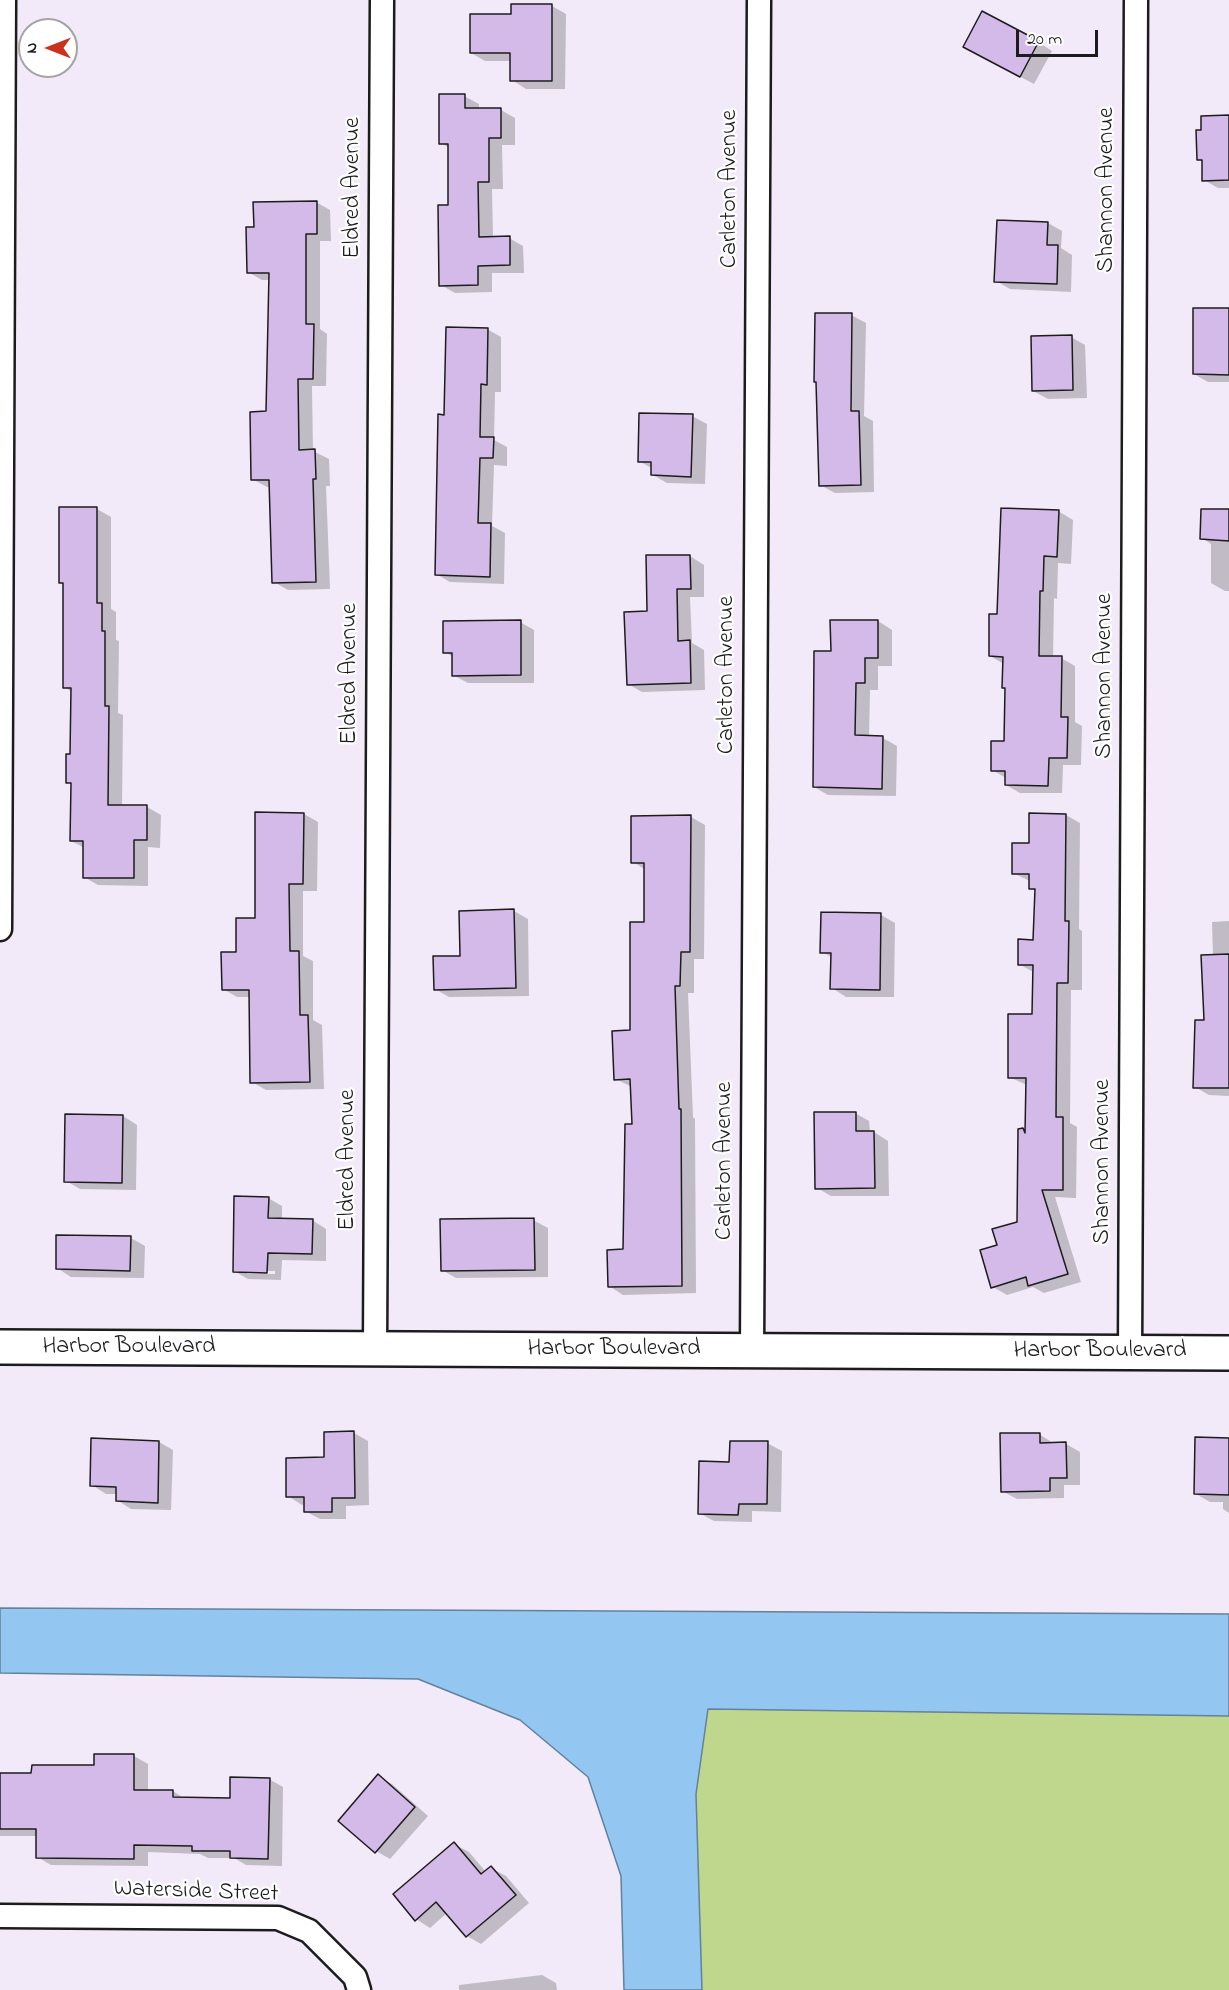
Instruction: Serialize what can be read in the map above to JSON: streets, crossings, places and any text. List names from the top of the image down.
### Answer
{
  "streets": {
    "street": [
      "Eldred Avenue",
      "Carleton Avenue",
      "Shannon Avenue",
      "Harbor Boulevard",
      "Waterside Street"
    ]
  },
  "crossings": [
    ["Eldred Avenue", "Harbor Boulevard"],
    ["Carleton Avenue", "Harbor Boulevard"],
    ["Shannon Avenue", "Harbor Boulevard"]
  ],
  "scale_bar": "20 m",
  "north": "left"
}
